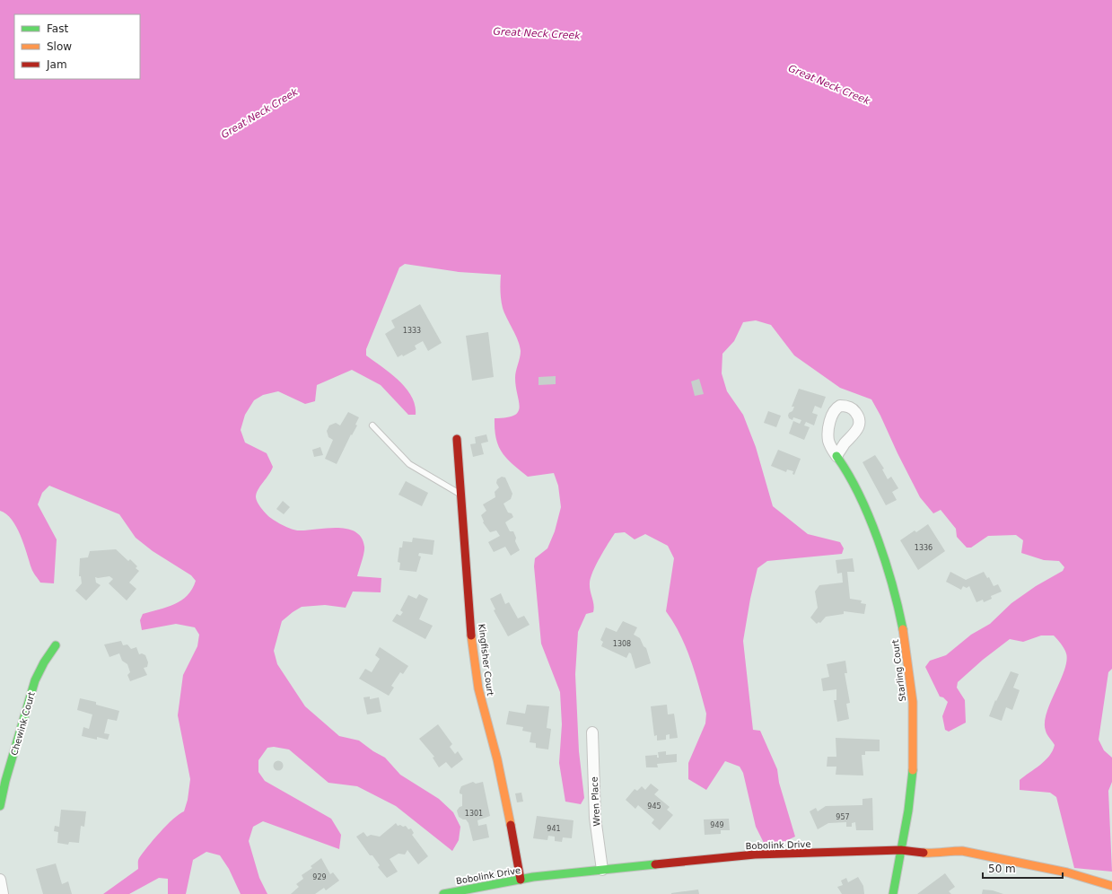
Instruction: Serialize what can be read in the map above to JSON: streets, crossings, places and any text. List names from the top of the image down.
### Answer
{
  "streets": {
    "street": [
      "Kingfisher Court",
      "Starling Court",
      "Chewink Court",
      "Wren Place",
      "Bobolink Drive"
    ]
  },
  "crossings": [
    ["Kingfisher Court", "Bobolink Drive"],
    ["Starling Court", "Bobolink Drive"],
    ["Wren Place", "Bobolink Drive"]
  ],
  "water": ["Great Neck Creek"],
  "house_numbers": [
    "1333",
    "1336",
    "1308",
    "945",
    "1301",
    "957",
    "949",
    "941",
    "929"
  ],
  "legend": ["Fast", "Slow", "Jam"],
  "scale_bar": "50 m"
}
